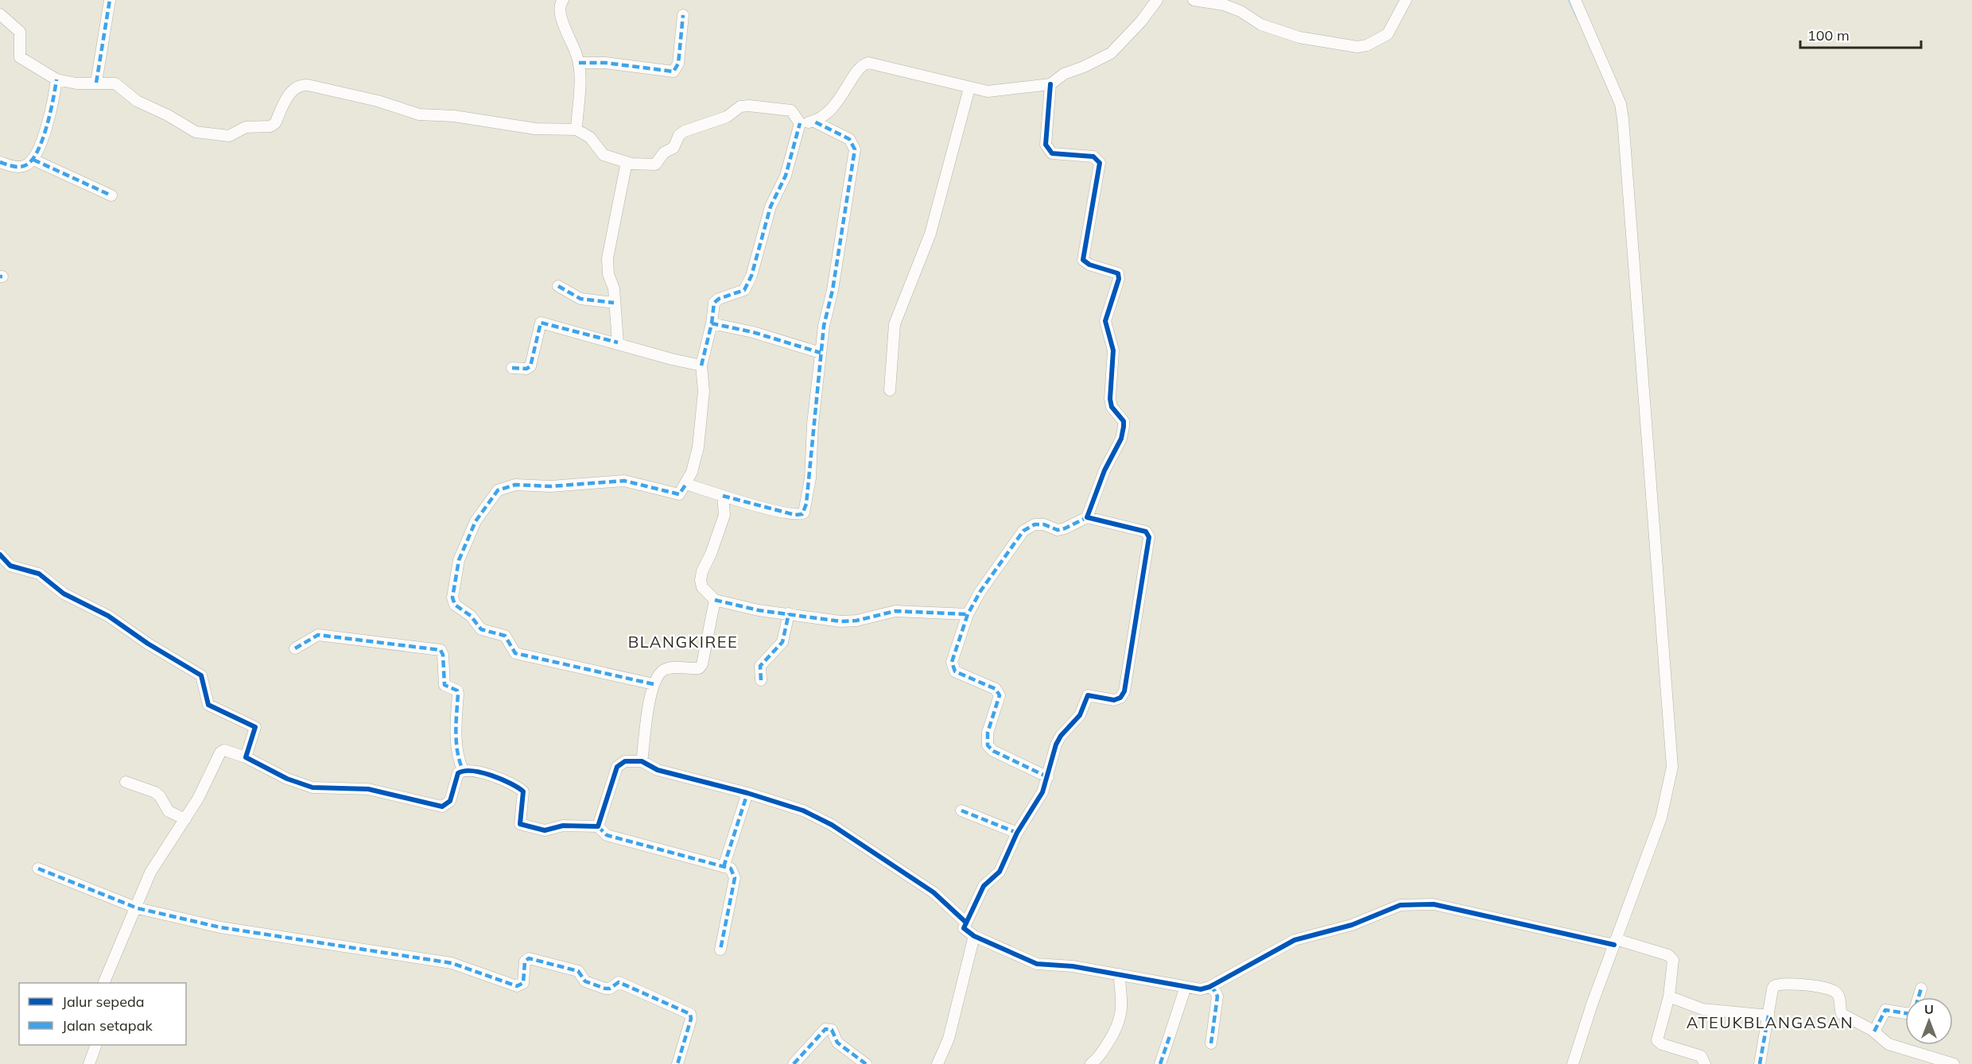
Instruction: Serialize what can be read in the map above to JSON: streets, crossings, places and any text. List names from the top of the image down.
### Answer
{
  "districts": ["BLANGKIREE", "ATEUKBLANGASAN"],
  "legend": ["Jalur sepeda", "Jalan setapak"],
  "scale_bar": "100 m",
  "north": "top"
}
